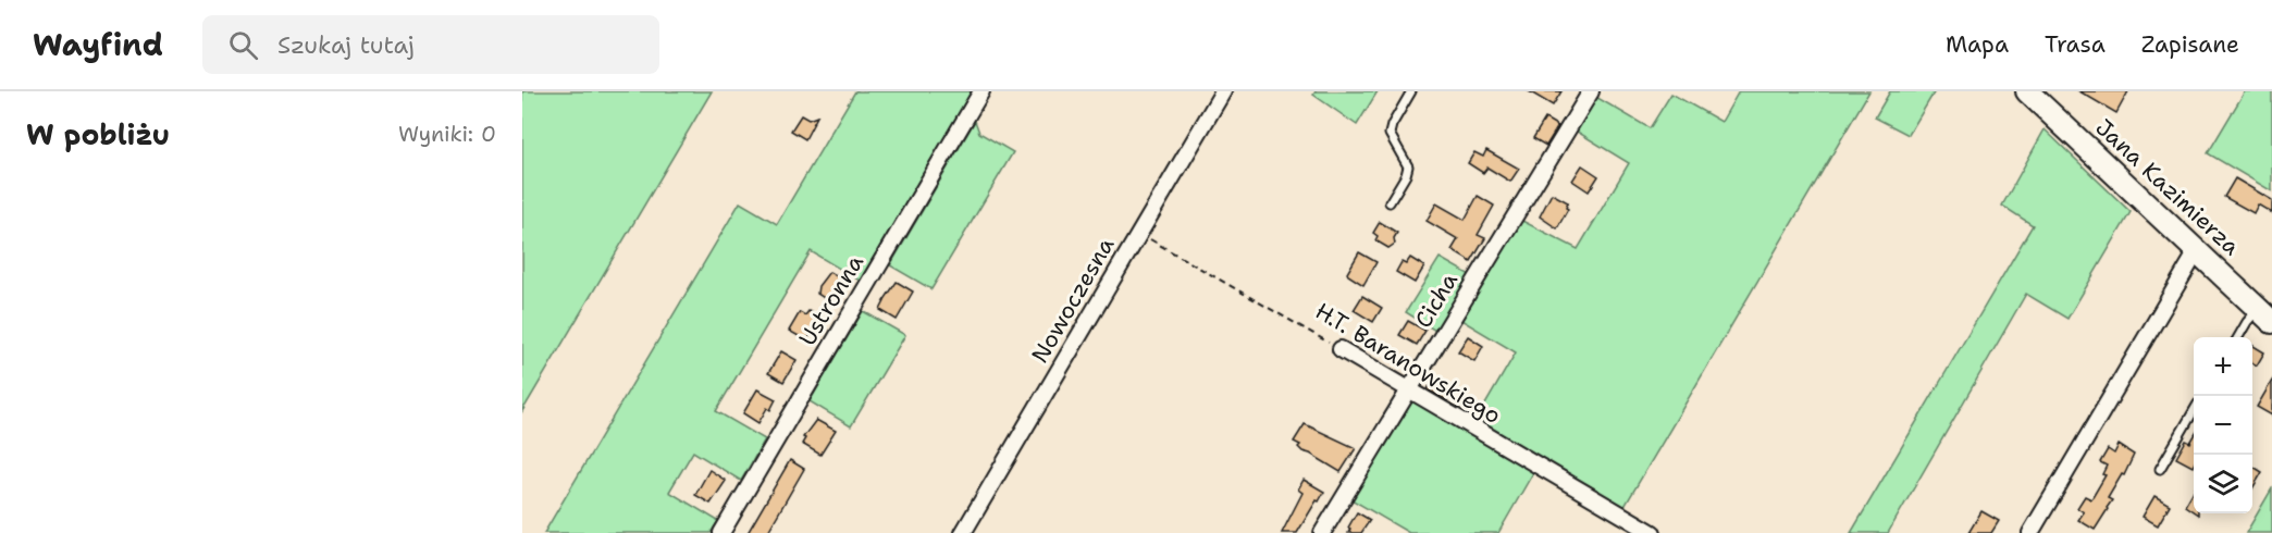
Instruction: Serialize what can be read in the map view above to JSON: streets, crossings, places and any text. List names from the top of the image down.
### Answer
{
  "streets": {
    "main road": ["Jana Kazimierza"],
    "street": [
      "Ustronna",
      "Nowoczesna",
      "Cicha",
      "H.T. Baranowskiego"
    ]
  },
  "crossings": [
    ["Nowoczesna", "H.T. Baranowskiego"],
    ["Cicha", "H.T. Baranowskiego"]
  ],
  "page": {
    "header": "Wayfind",
    "search": "Szukaj tutaj",
    "nav": ["Mapa", "Trasa", "Zapisane"],
    "heading": ["W pobliżu", "Wyniki: 0"],
    "map_buttons": ["+", "−"]
  }
}
